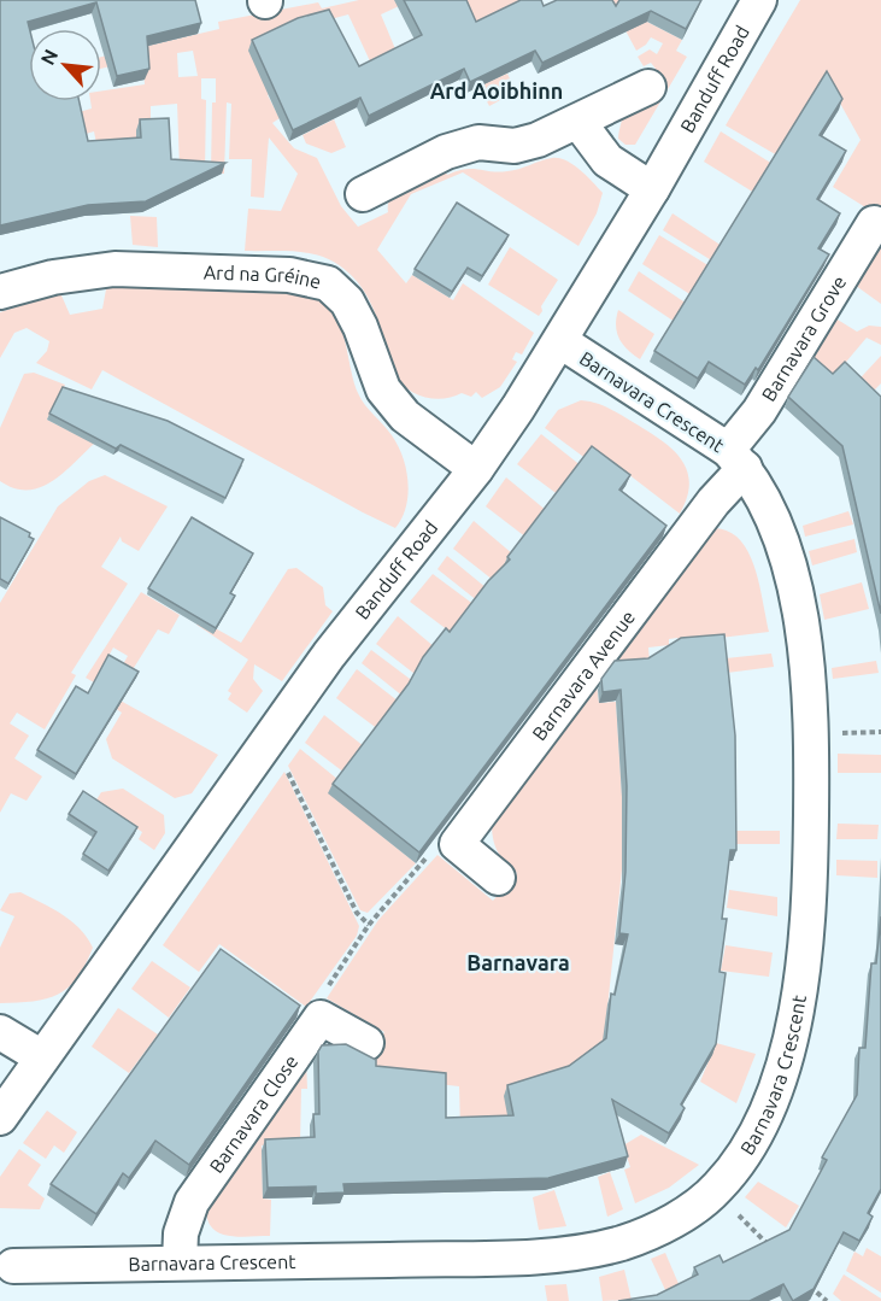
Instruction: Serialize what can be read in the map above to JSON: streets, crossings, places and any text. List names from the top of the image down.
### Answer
{
  "streets": {
    "street": [
      "Banduff Road",
      "Ard na Gréine",
      "Barnavara Grove",
      "Barnavara Crescent",
      "Barnavara Avenue",
      "Barnavara Close"
    ]
  },
  "crossings": [
    ["Banduff Road", "Ard na Gréine"],
    ["Banduff Road", "Barnavara Crescent"],
    ["Barnavara Grove", "Barnavara Crescent"],
    ["Barnavara Grove", "Barnavara Avenue"],
    ["Barnavara Crescent", "Barnavara Avenue"],
    ["Barnavara Crescent", "Barnavara Close"]
  ],
  "districts": ["Ard Aoibhinn", "Barnavara"],
  "north": "top left"
}
